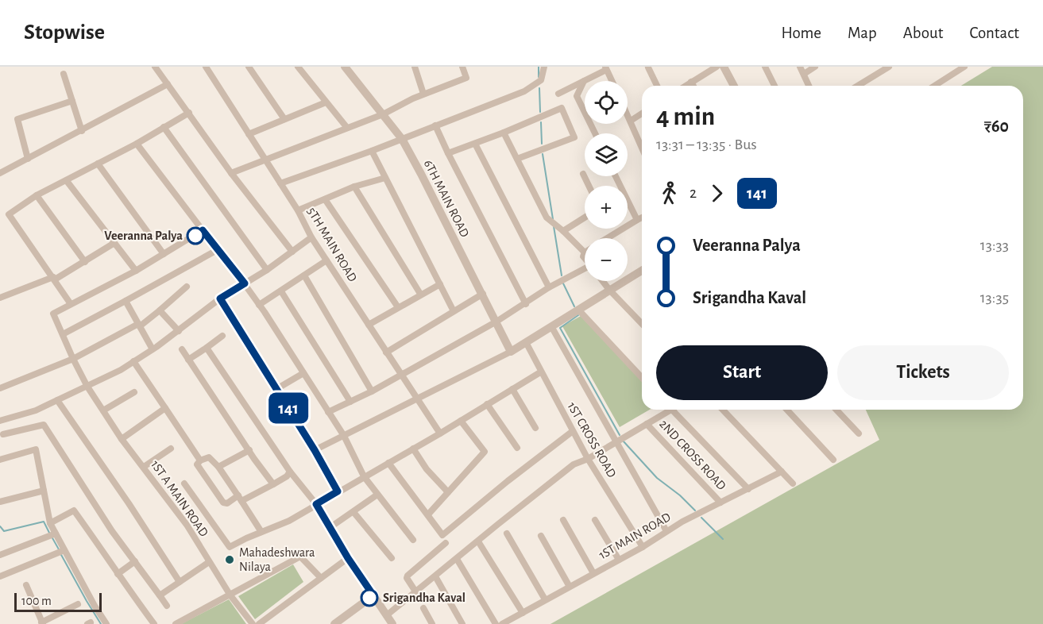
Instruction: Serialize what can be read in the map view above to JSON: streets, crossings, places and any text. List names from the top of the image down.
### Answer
{
  "streets": {
    "street": [
      "6TH MAIN ROAD",
      "5TH MAIN ROAD",
      "1ST CROSS ROAD",
      "2ND CROSS ROAD",
      "1ST A MAIN ROAD",
      "1ST MAIN ROAD"
    ]
  },
  "crossings": [
    ["1ST CROSS ROAD", "1ST MAIN ROAD"],
    ["2ND CROSS ROAD", "1ST MAIN ROAD"]
  ],
  "places": ["Veeranna Palya", "Mahadeshwara Nilaya", "Srigandha Kaval"],
  "lines": ["bus line 141"],
  "scale_bar": "100 m",
  "page": {
    "header": "Stopwise",
    "nav": [
      "Home",
      "Map",
      "About",
      "Contact"
    ],
    "on_map": "141",
    "map_buttons": ["+", "−"],
    "heading": ["4 min", "13:31 – 13:35 · Bus", "₹60"],
    "legs": ["2", "141"],
    "list": [
      {
        "name": "Veeranna Palya",
        "value": "13:33"
      },
      {
        "name": "Srigandha Kaval",
        "value": "13:35"
      }
    ],
    "buttons": ["Start", "Tickets"],
    "scale": "100 m"
  }
}
